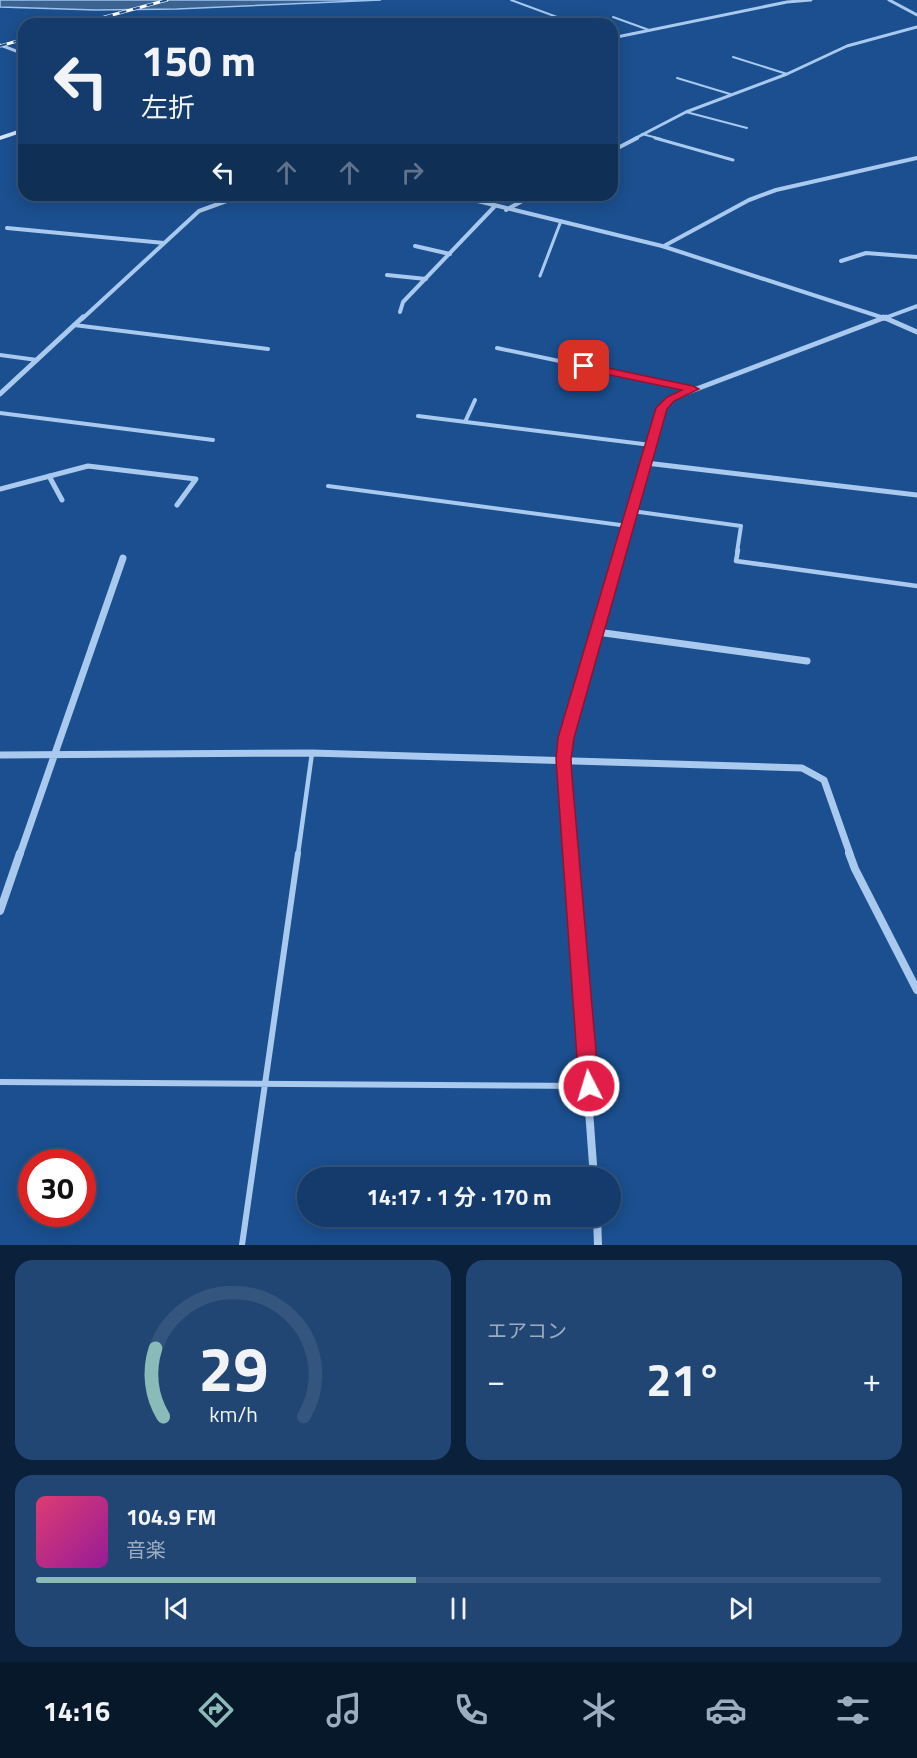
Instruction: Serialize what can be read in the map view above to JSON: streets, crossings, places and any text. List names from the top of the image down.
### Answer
{
  "page": {
    "turn": ["150 m", "左折"],
    "limit": "30",
    "trip": "14:17 · 1 分 · 170 m",
    "tile": "エアコン",
    "heat": ["−", "21°", "+"],
    "song": ["104.9 FM", "音楽"],
    "tabs": "14:16",
    "gauge": ["29", "km/h"]
  }
}
